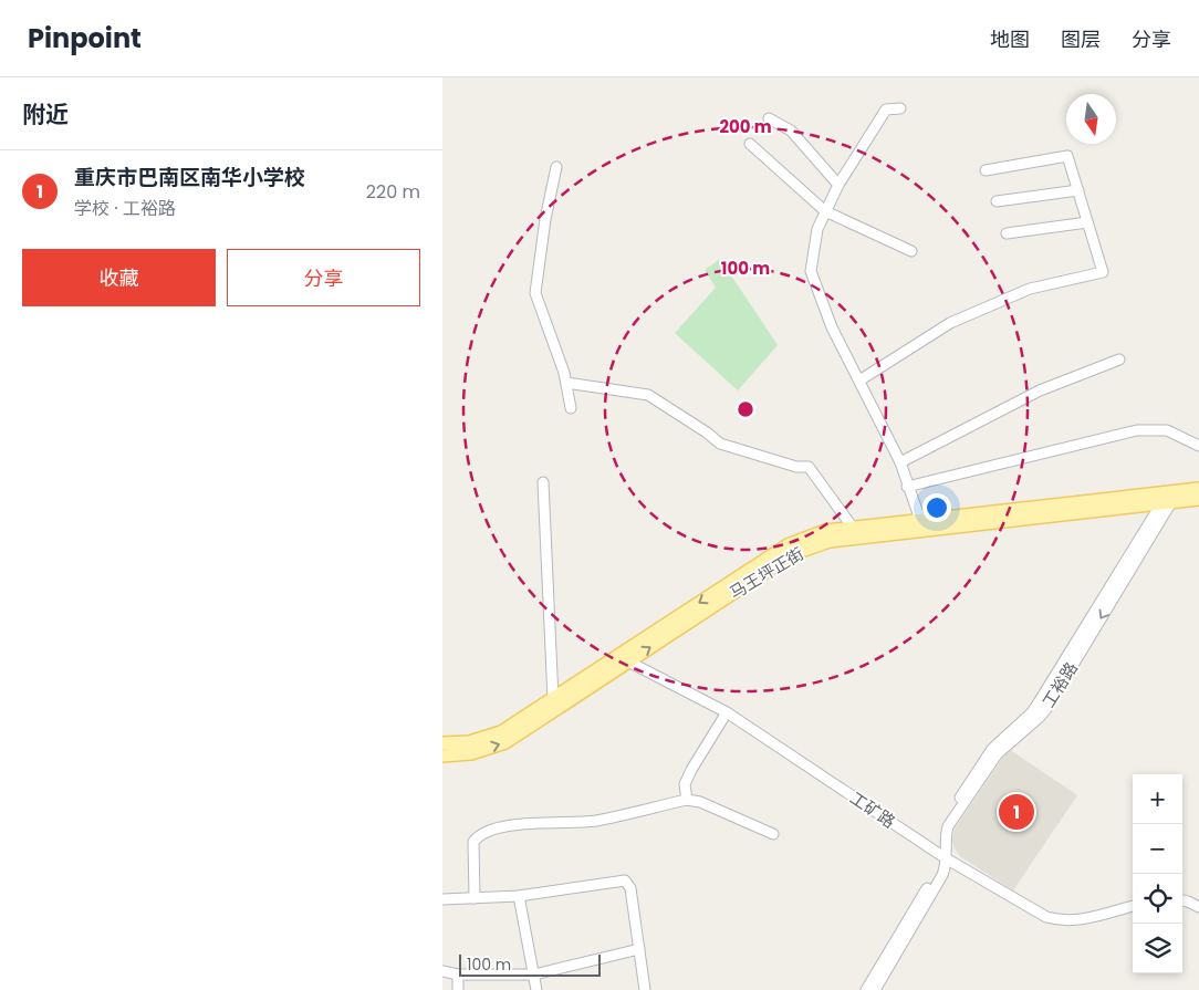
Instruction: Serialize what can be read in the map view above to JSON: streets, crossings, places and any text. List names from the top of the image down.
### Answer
{
  "streets": {
    "main road": ["马王坪正街"],
    "street": ["工裕路", "工矿路"]
  },
  "crossings": [
    ["马王坪正街", "工裕路"],
    ["马王坪正街", "工矿路"],
    ["工裕路", "工矿路"]
  ],
  "one_way": ["工裕路"],
  "scale_bar": "100 m",
  "north": "bottom",
  "page": {
    "header": "Pinpoint",
    "nav": ["地图", "图层", "分享"],
    "heading": "附近",
    "list": [
      {
        "mark": "1",
        "name": "重庆市巴南区南华小学校",
        "note": "学校 · 工裕路",
        "value": "220 m"
      }
    ],
    "buttons": ["收藏", "分享"],
    "map_buttons": ["+", "−"],
    "pins": "1",
    "scale": "100 m"
  },
  "rings": ["200 m", "100 m"]
}
